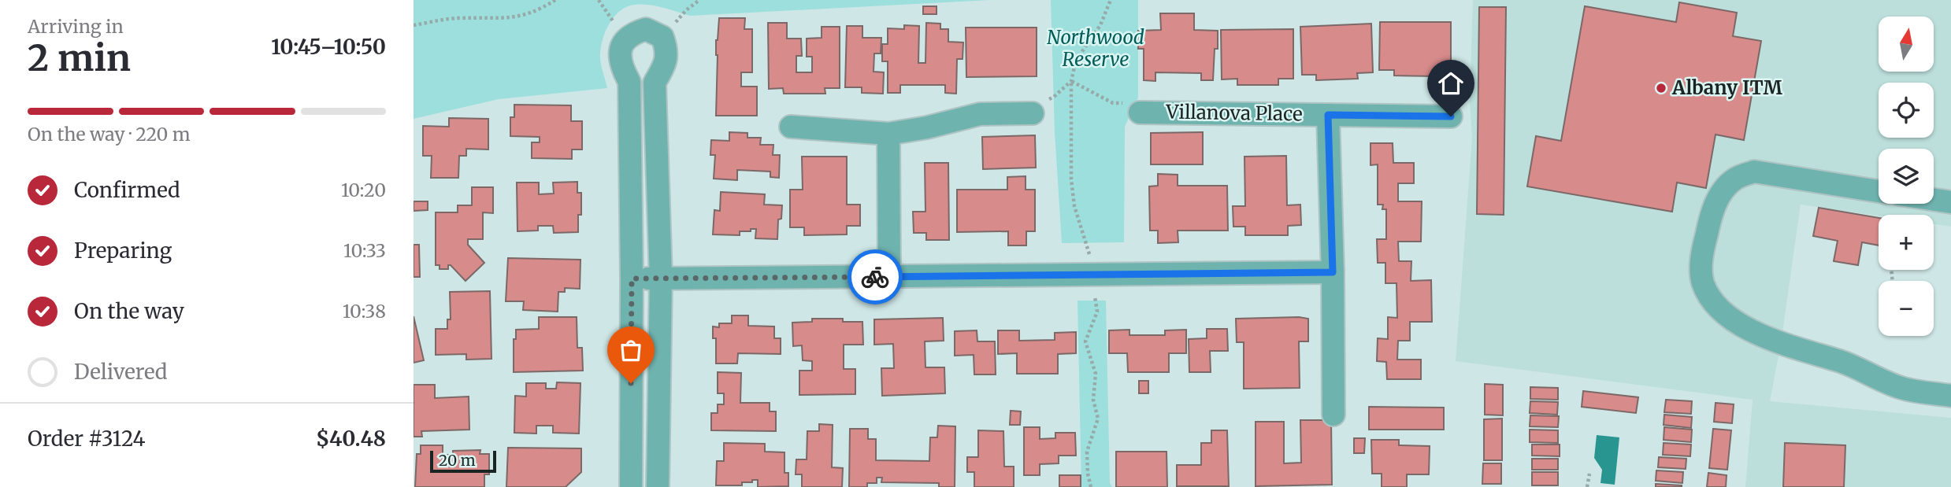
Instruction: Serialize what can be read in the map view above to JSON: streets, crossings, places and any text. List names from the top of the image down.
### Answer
{
  "streets": {
    "street": ["Villanova Place"]
  },
  "parks": ["Northwood Reserve"],
  "places": ["Albany ITM"],
  "scale_bar": "20 m",
  "north": "top",
  "page": {
    "heading": ["2 min", "Arriving in", "10:45–10:50"],
    "panel": ["Order #3124", "$40.48"],
    "map_buttons": ["+", "−"],
    "bar": "On the way · 220 m",
    "list": [
      ["Confirmed", "10:20"],
      ["Preparing", "10:33"],
      ["On the way", "10:38"],
      "Delivered"
    ],
    "scale": "20 m"
  }
}
